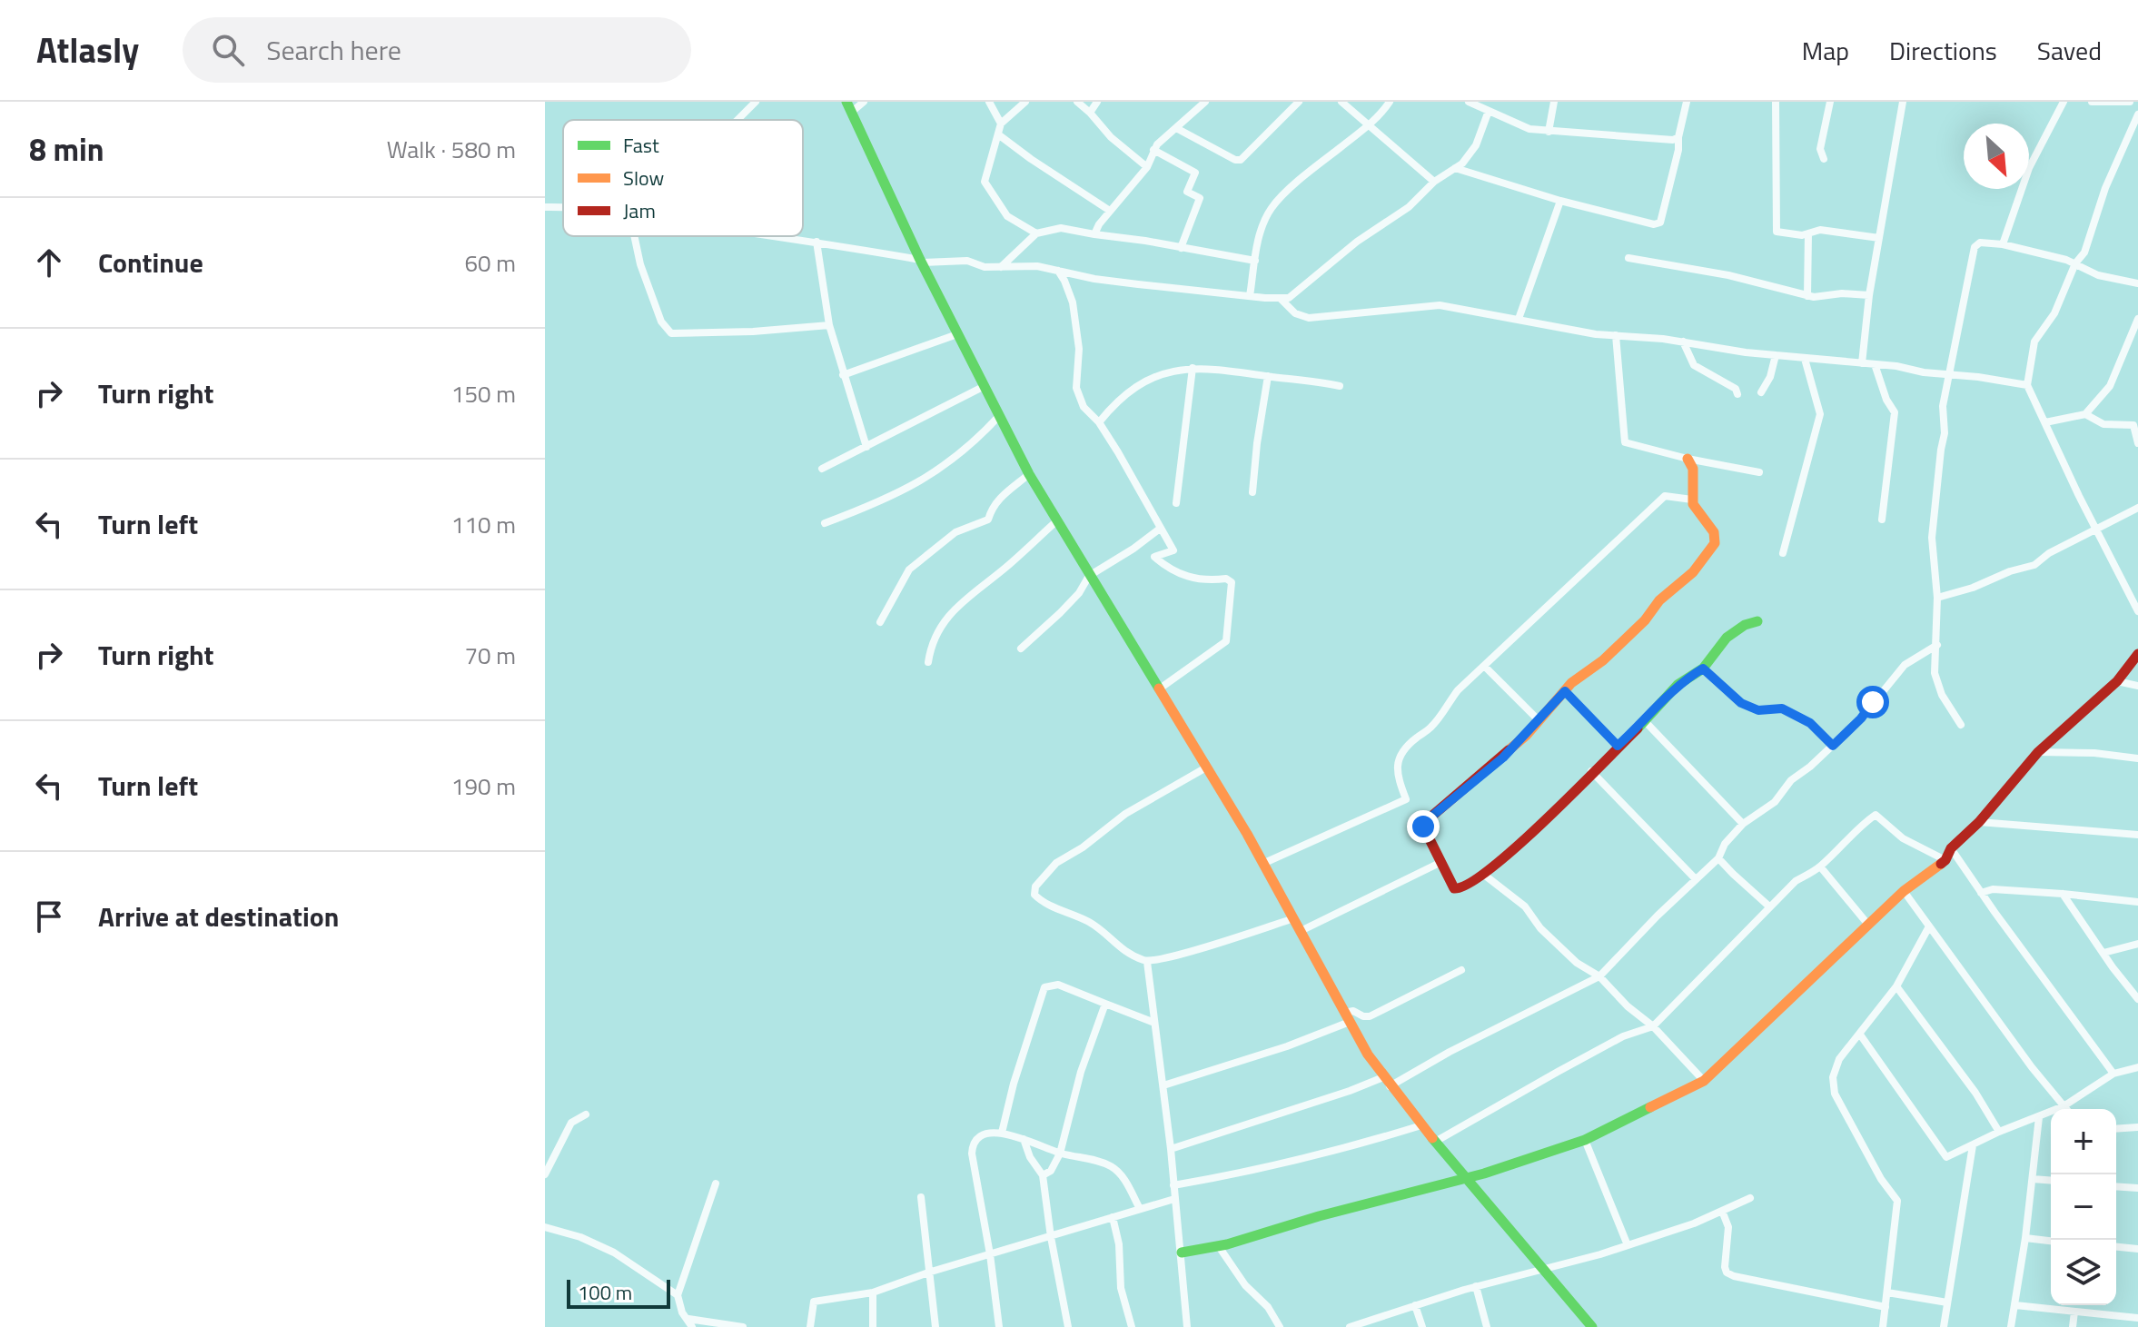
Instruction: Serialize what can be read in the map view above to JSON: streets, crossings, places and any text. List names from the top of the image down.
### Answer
{
  "legend": ["Fast", "Slow", "Jam"],
  "scale_bar": "100 m",
  "north": "bottom right",
  "page": {
    "header": "Atlasly",
    "search": "Search here",
    "nav": ["Map", "Directions", "Saved"],
    "heading": ["8 min", "Walk · 580 m"],
    "list": [
      ["Continue", "60 m"],
      ["Turn right", "150 m"],
      ["Turn left", "110 m"],
      ["Turn right", "70 m"],
      ["Turn left", "190 m"],
      "Arrive at destination"
    ],
    "map_buttons": ["+", "−"],
    "scale": "100 m"
  }
}
